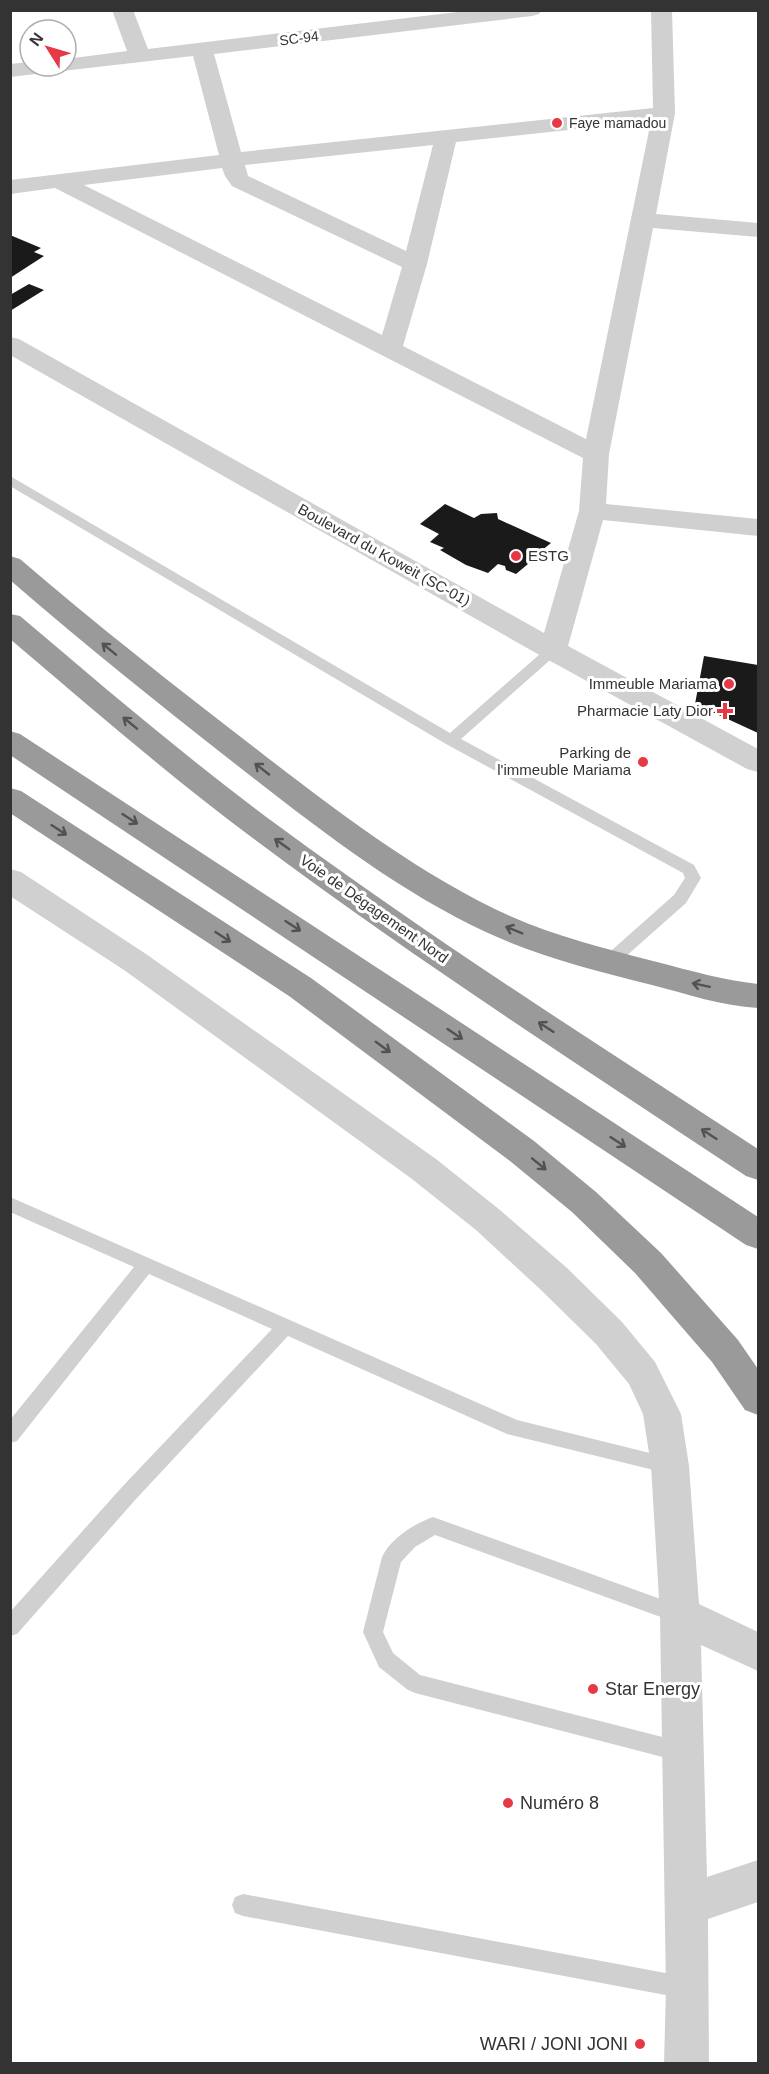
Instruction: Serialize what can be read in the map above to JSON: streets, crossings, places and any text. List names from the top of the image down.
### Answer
{
  "streets": {
    "highway": ["Voie de Dégagement Nord"],
    "street": ["SC-94", "Boulevard du Koweit (SC-01)"]
  },
  "places": {
    "other": [
      "Faye mamadou",
      "ESTG",
      "Immeuble Mariama",
      "Parking de l'immeuble Mariama",
      "Star Energy",
      "Numéro 8",
      "WARI / JONI JONI"
    ],
    "health": ["Pharmacie Laty Dior"]
  },
  "north": "top left"
}
